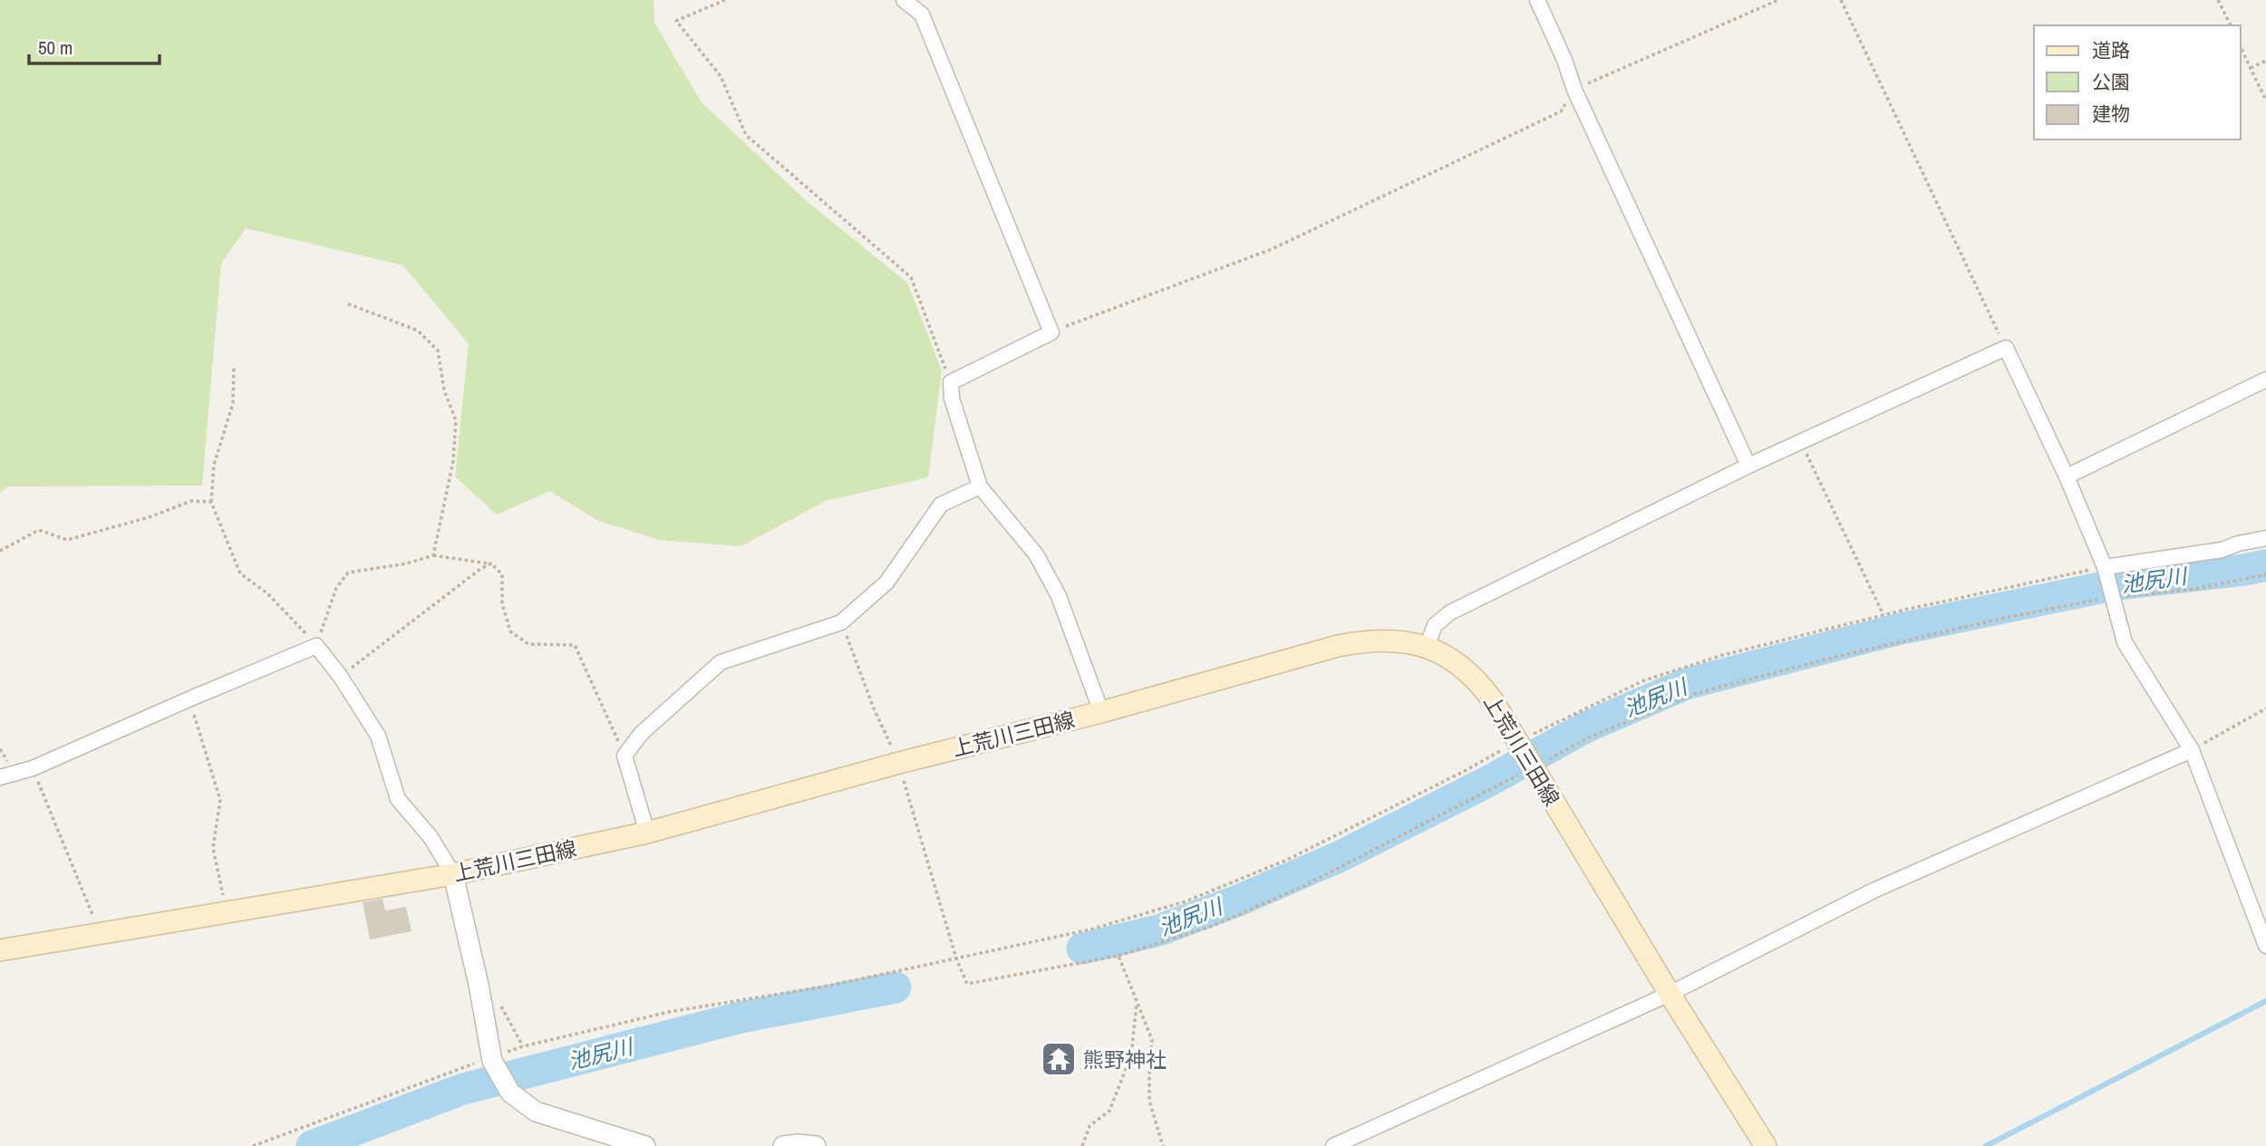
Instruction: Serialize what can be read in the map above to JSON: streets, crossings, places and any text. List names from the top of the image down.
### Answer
{
  "streets": {
    "main road": ["上荒川三田線"]
  },
  "water": ["池尻川"],
  "places": {
    "temple": ["熊野神社"]
  },
  "legend": ["道路", "公園", "建物"],
  "scale_bar": "50 m"
}
